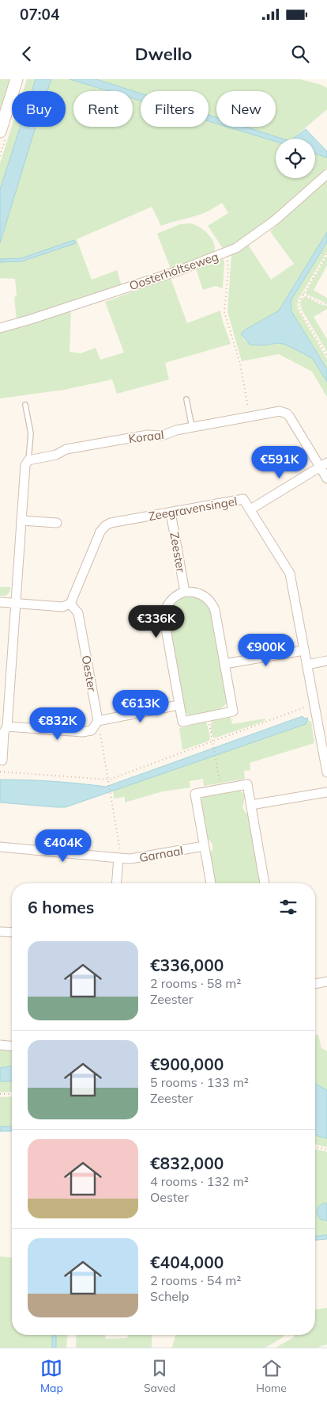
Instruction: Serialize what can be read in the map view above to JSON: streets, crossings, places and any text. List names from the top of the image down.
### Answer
{
  "streets": {
    "street": [
      "Oosterholtseweg",
      "Koraal",
      "Zeegravensingel",
      "Zeester",
      "Oester",
      "Garnaal"
    ]
  },
  "crossings": [
    ["Zeegravensingel", "Zeester"],
    ["Zeegravensingel", "Oester"]
  ],
  "page": {
    "status": "07:04",
    "header": "Dwello",
    "chip": [
      "Buy",
      "Rent",
      "Filters",
      "New"
    ],
    "price": [
      "€591K",
      "€336K",
      "€900K",
      "€613K",
      "€832K",
      "€404K"
    ],
    "heading": "6 homes",
    "list": [
      {
        "name": "€336,000",
        "note": "2 rooms · 58 m² · Zeester"
      },
      {
        "name": "€900,000",
        "note": "5 rooms · 133 m² · Zeester"
      },
      {
        "name": "€832,000",
        "note": "4 rooms · 132 m² · Oester"
      },
      {
        "name": "€404,000",
        "note": "2 rooms · 54 m² · Schelp"
      }
    ],
    "tabs": ["Map", "Saved", "Home"]
  }
}
